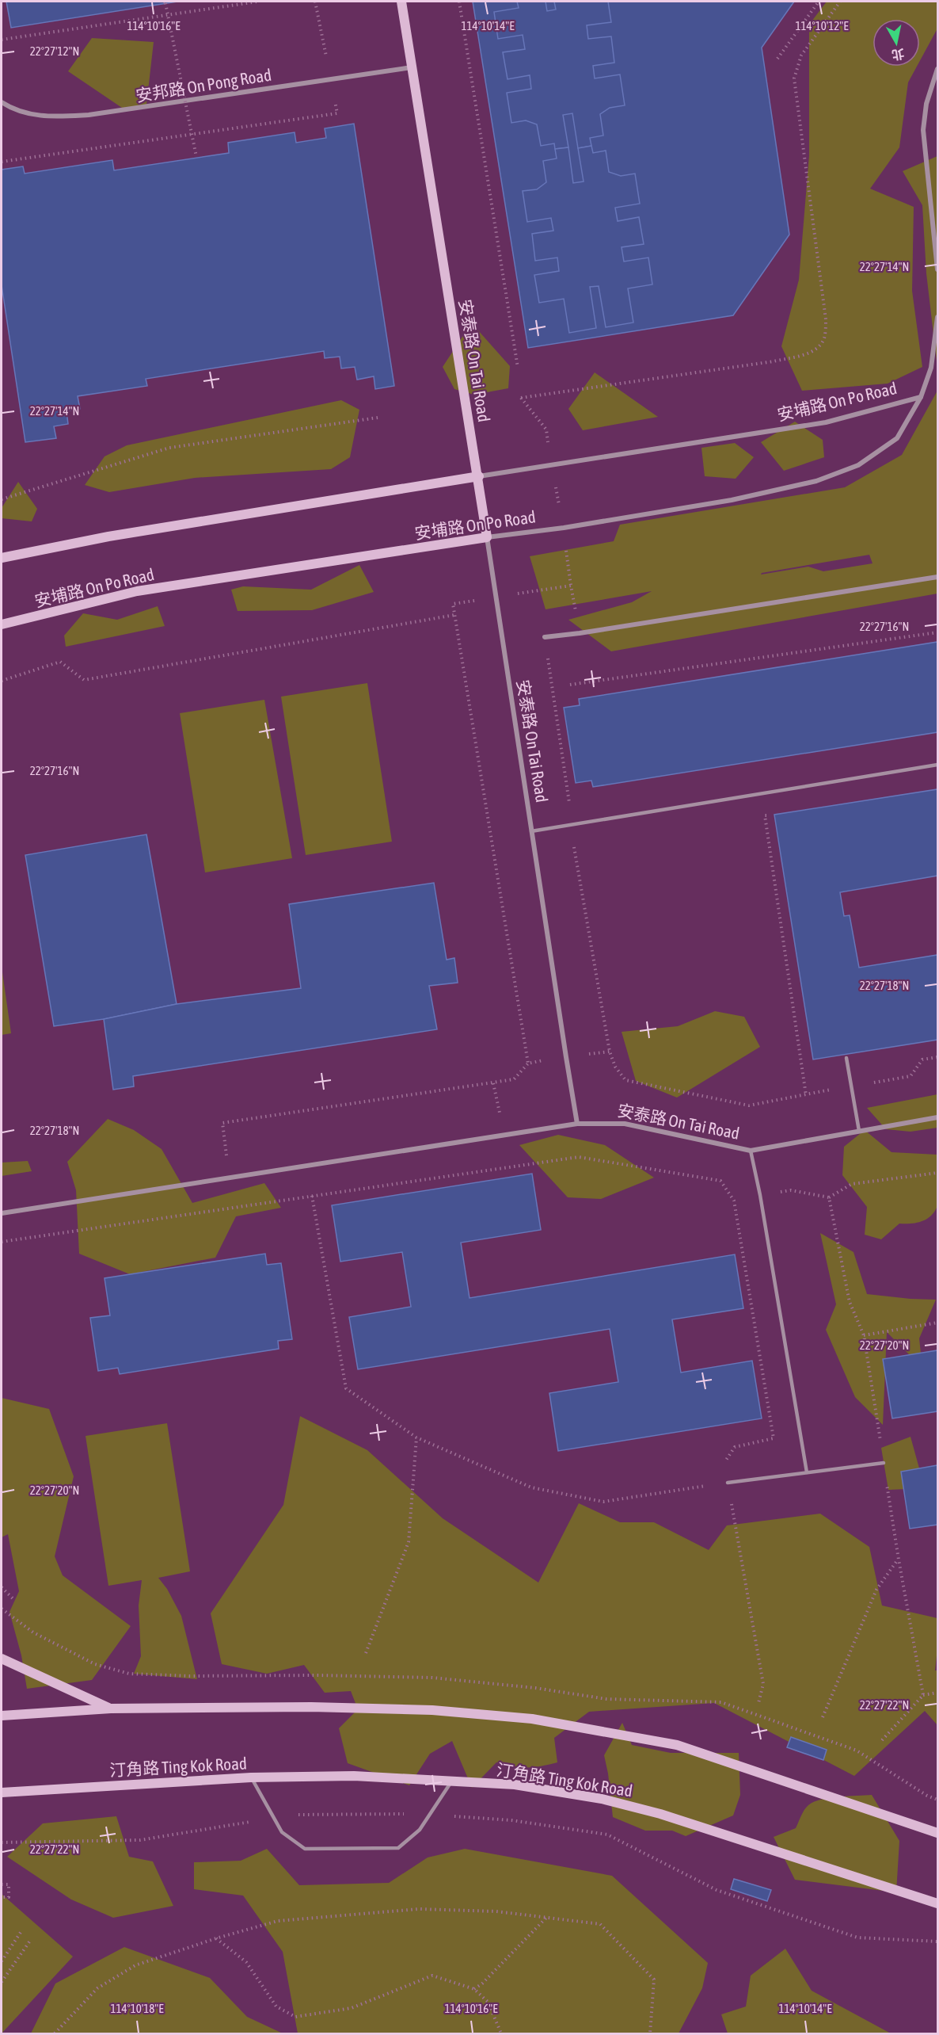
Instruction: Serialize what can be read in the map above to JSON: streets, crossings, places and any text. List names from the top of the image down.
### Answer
{
  "streets": {
    "main road": ["安泰路 On Tai Road", "安埔路 On Po Road", "汀角路 Ting Kok Road"],
    "street": ["安邦路 On Pong Road"]
  },
  "crossings": [
    ["安邦路 On Pong Road", "安泰路 On Tai Road"],
    ["安泰路 On Tai Road", "安埔路 On Po Road"]
  ],
  "north": "bottom",
  "coordinates": [
    "114°10'12\"E",
    "114°10'16\"E",
    "114°10'14\"E",
    "22°27'12\"N",
    "22°27'14\"N",
    "22°27'16\"N",
    "22°27'18\"N",
    "22°27'20\"N",
    "22°27'22\"N",
    "114°10'18\"E"
  ]
}
